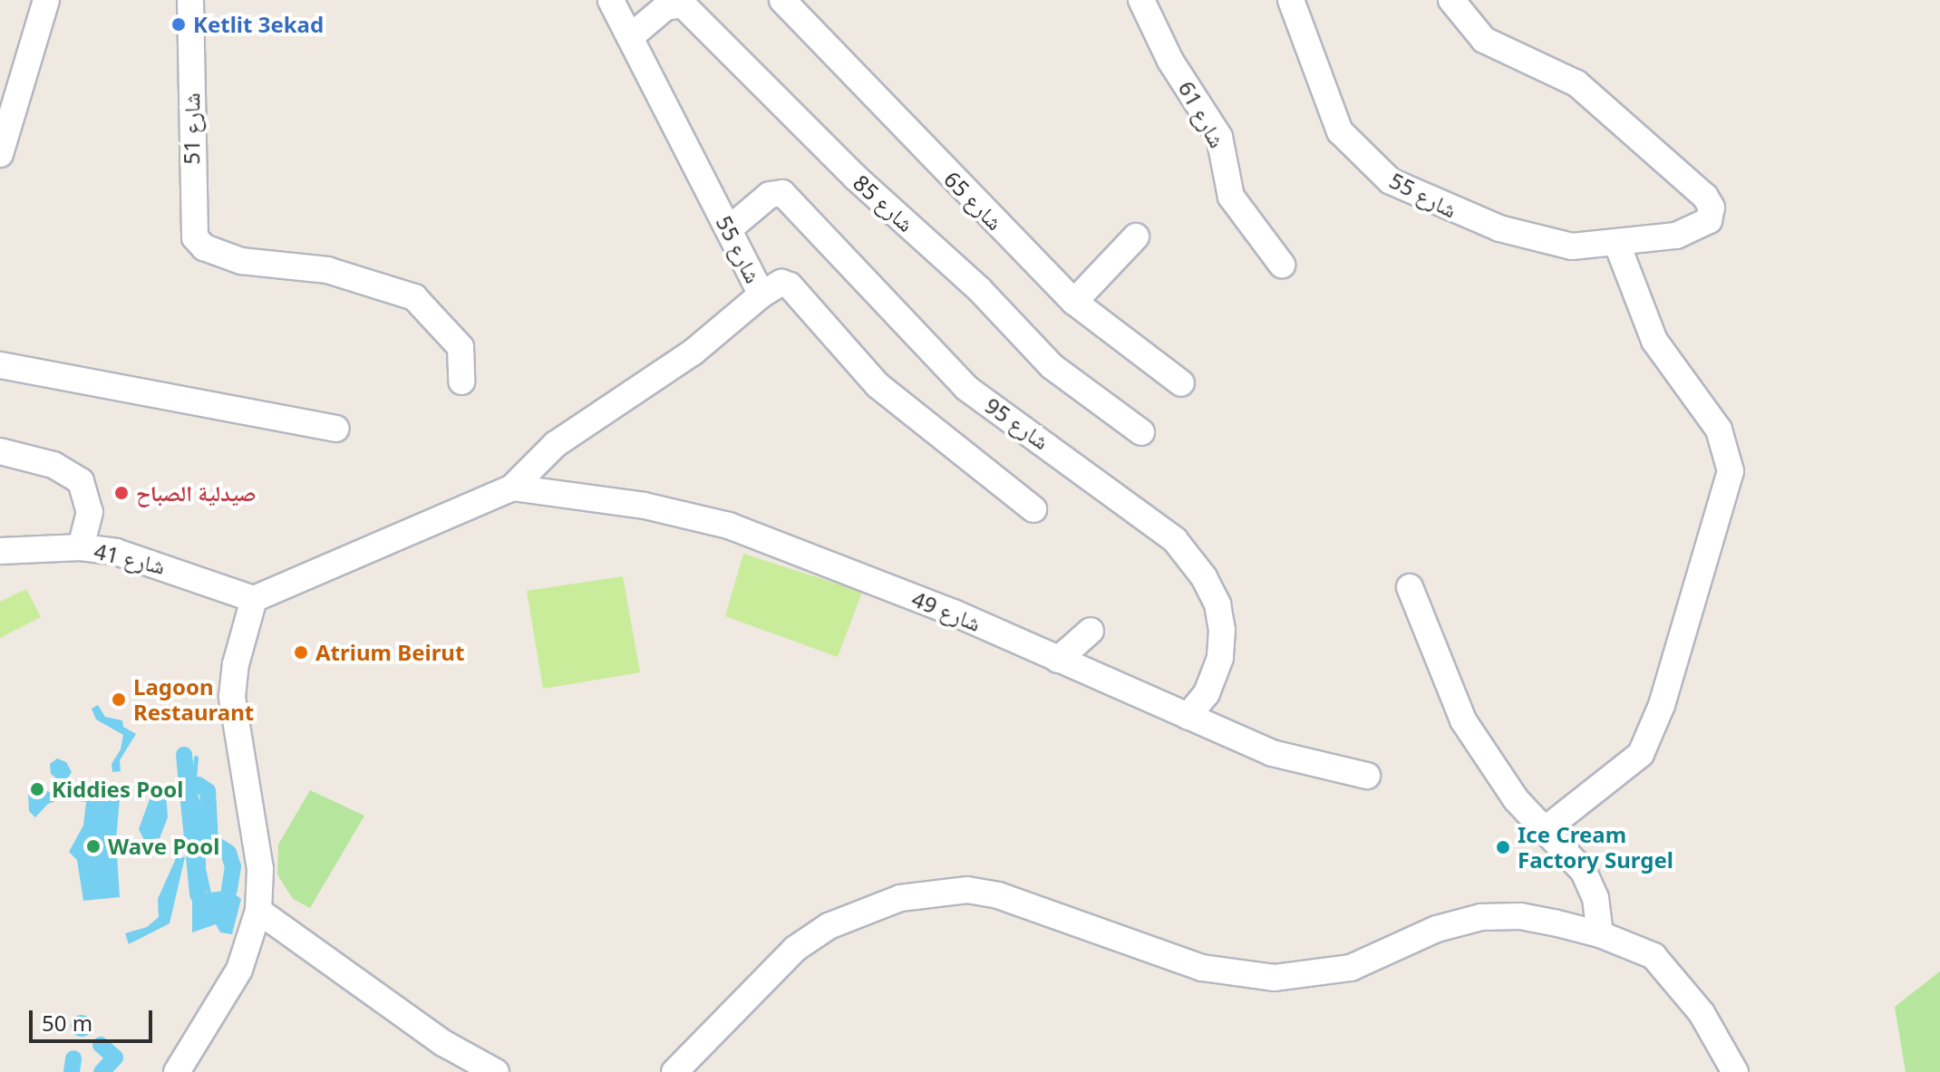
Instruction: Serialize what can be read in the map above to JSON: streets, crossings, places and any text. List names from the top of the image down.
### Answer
{
  "streets": {
    "street": [
      "شارع 61",
      "شارع 51",
      "شارع 55",
      "شارع 65",
      "شارع 85",
      "شارع 95",
      "شارع 41",
      "شارع 49"
    ]
  },
  "crossings": [
    ["شارع 55", "شارع 85"],
    ["شارع 55", "شارع 95"],
    ["شارع 55", "شارع 49"],
    ["شارع 95", "شارع 49"]
  ],
  "places": [
    "Ketlit 3ekad",
    "صيدلية الصباح",
    "Atrium Beirut",
    "Lagoon Restaurant",
    "Kiddies Pool",
    "Wave Pool",
    "Ice Cream Factory Surgel"
  ],
  "scale_bar": "50 m"
}
